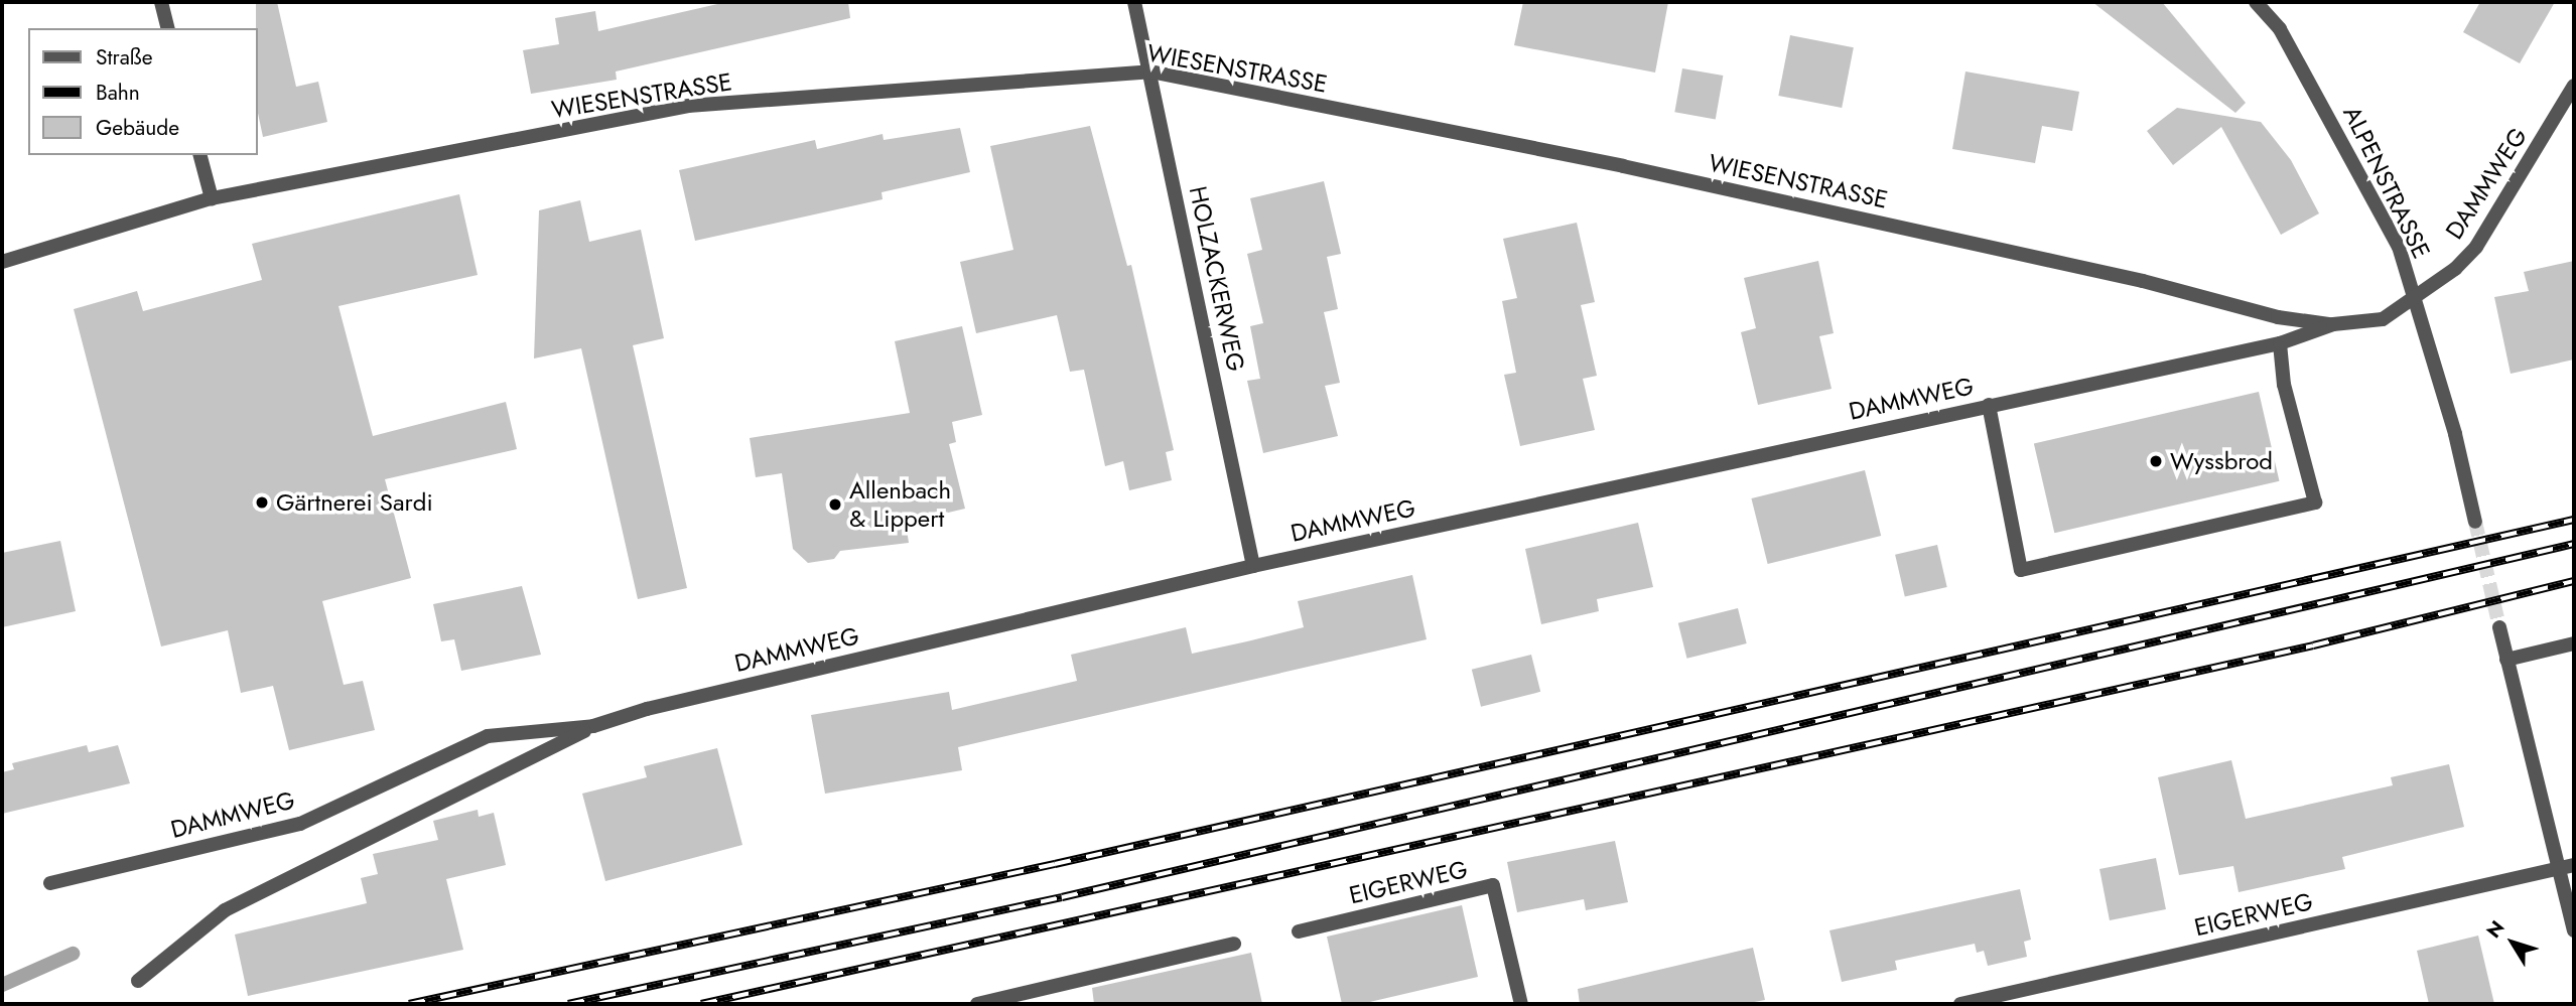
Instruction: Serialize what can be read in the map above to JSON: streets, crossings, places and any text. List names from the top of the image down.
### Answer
{
  "streets": {
    "street": [
      "WIESENSTRASSE",
      "ALPENSTRASSE",
      "DAMMWEG",
      "HOLZACKERWEG",
      "EIGERWEG"
    ]
  },
  "crossings": [
    ["WIESENSTRASSE", "DAMMWEG"],
    ["WIESENSTRASSE", "HOLZACKERWEG"],
    ["ALPENSTRASSE", "DAMMWEG"],
    ["DAMMWEG", "HOLZACKERWEG"]
  ],
  "places": ["Wyssbrod", "Gärtnerei Sardi", "Allenbach & Lippert"],
  "legend": ["Straße", "Bahn", "Gebäude"],
  "north": "top left"
}
